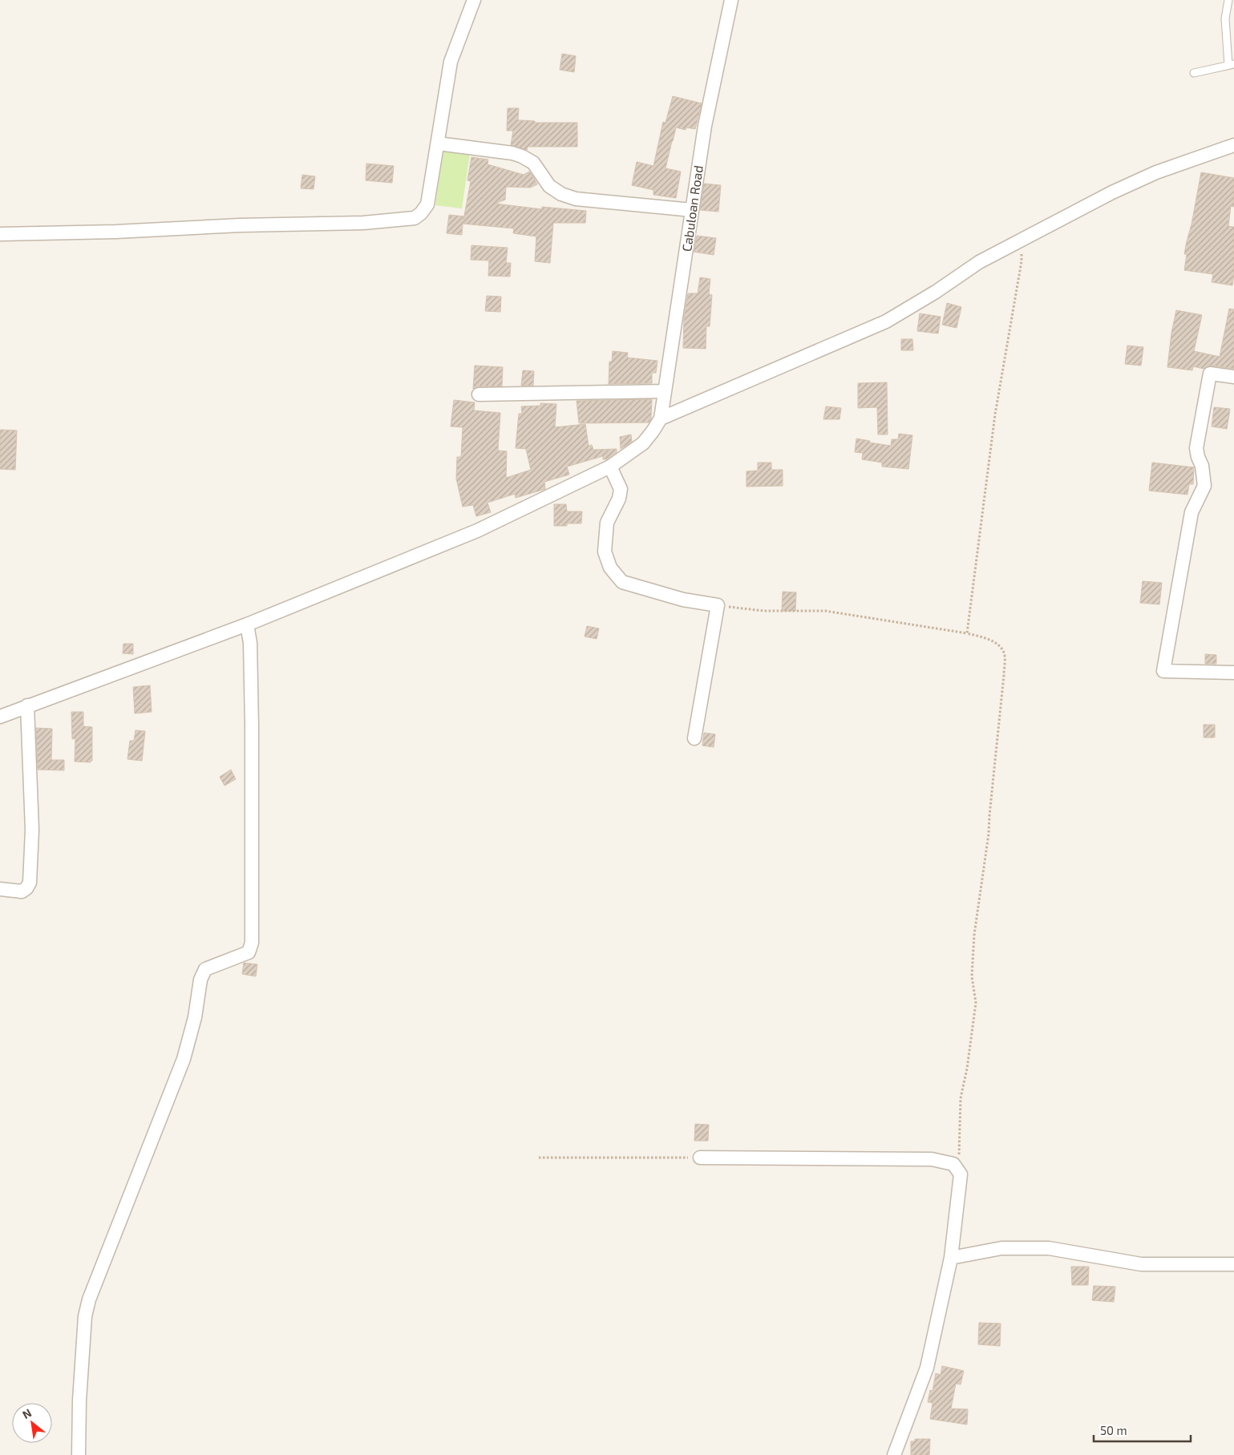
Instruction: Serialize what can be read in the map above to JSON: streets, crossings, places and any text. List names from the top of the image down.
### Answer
{
  "streets": {
    "street": ["Cabuloan Road"]
  },
  "scale_bar": "50 m",
  "north": "top left"
}
